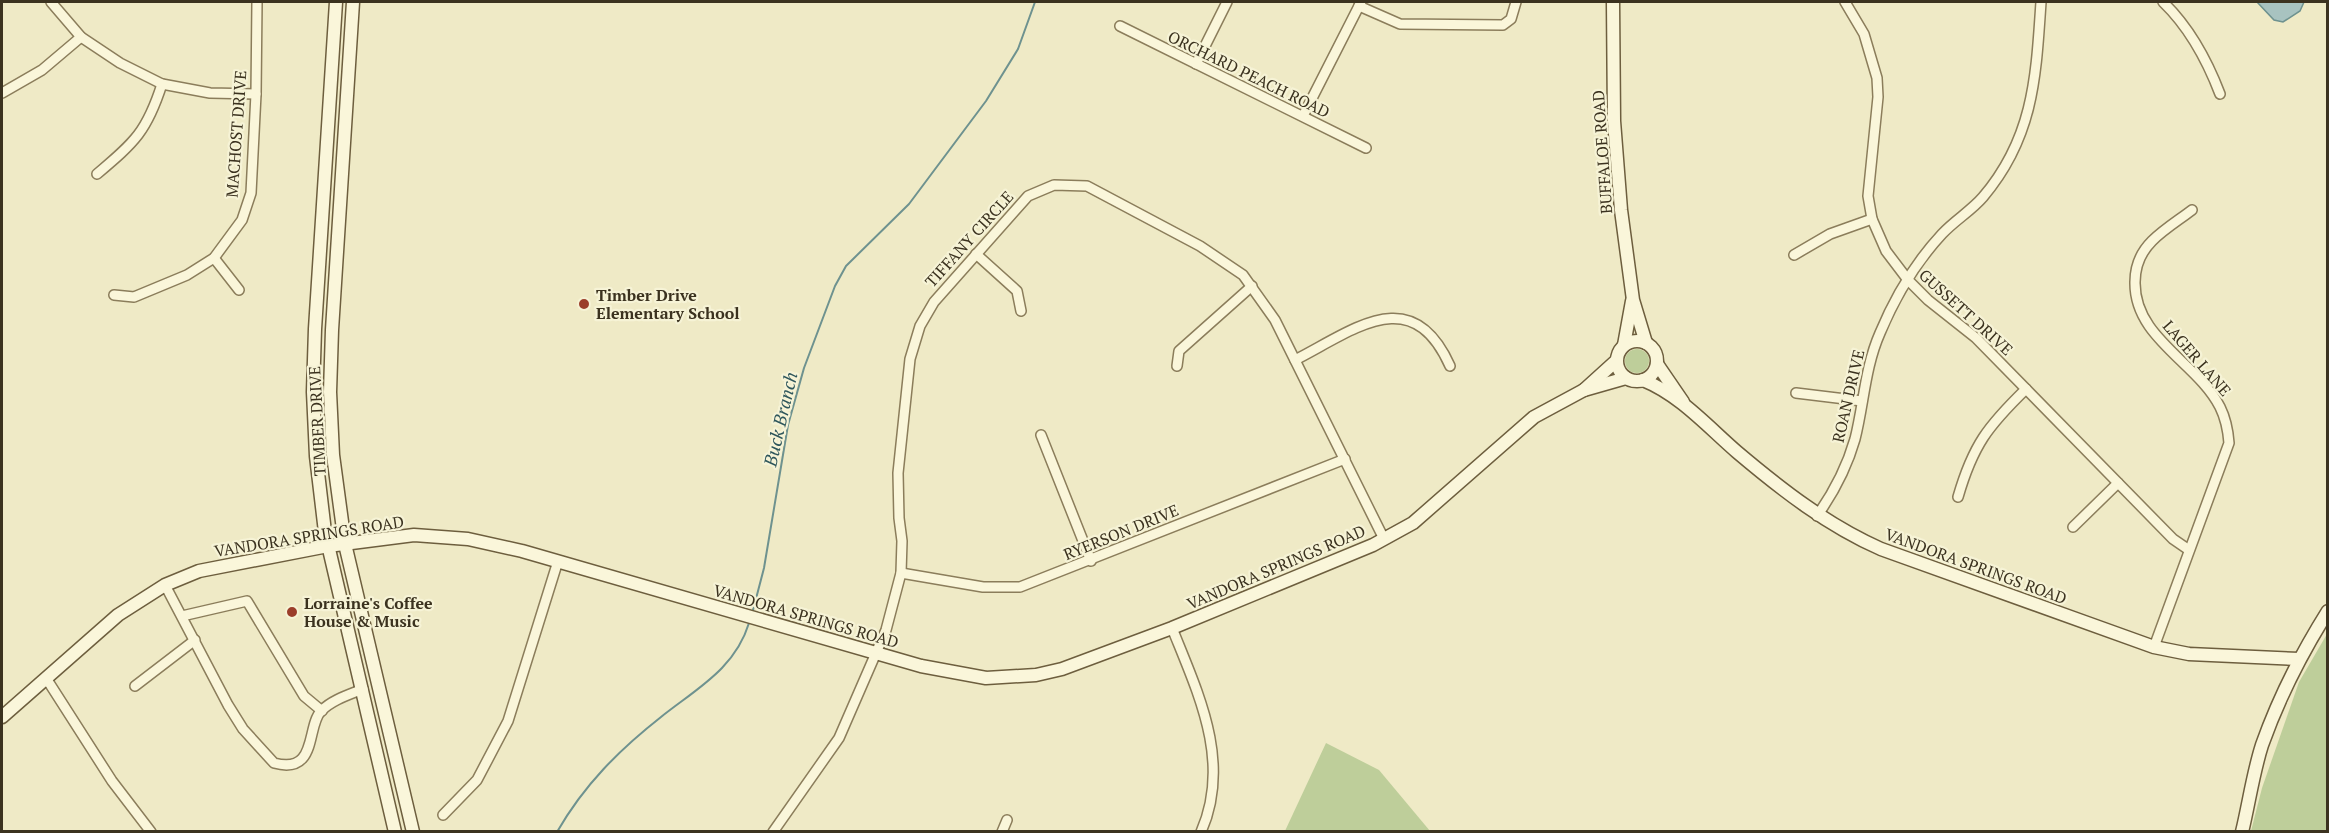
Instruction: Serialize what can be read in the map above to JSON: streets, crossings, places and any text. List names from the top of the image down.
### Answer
{
  "streets": {
    "street": [
      "ORCHARD PEACH ROAD",
      "MACHOST DRIVE",
      "BUFFALOE ROAD",
      "TIFFANY CIRCLE",
      "GUSSETT DRIVE",
      "LAGER LANE",
      "ROAN DRIVE",
      "TIMBER DRIVE",
      "RYERSON DRIVE",
      "VANDORA SPRINGS ROAD"
    ]
  },
  "crossings": [
    ["BUFFALOE ROAD", "VANDORA SPRINGS ROAD"],
    ["TIFFANY CIRCLE", "RYERSON DRIVE"],
    ["TIFFANY CIRCLE", "VANDORA SPRINGS ROAD"],
    ["GUSSETT DRIVE", "LAGER LANE"],
    ["GUSSETT DRIVE", "ROAN DRIVE"],
    ["LAGER LANE", "VANDORA SPRINGS ROAD"],
    ["ROAN DRIVE", "VANDORA SPRINGS ROAD"],
    ["TIMBER DRIVE", "VANDORA SPRINGS ROAD"]
  ],
  "water": ["Buck Branch"],
  "places": ["Timber Drive Elementary School", "Lorraine's Coffee House & Music"]
}
